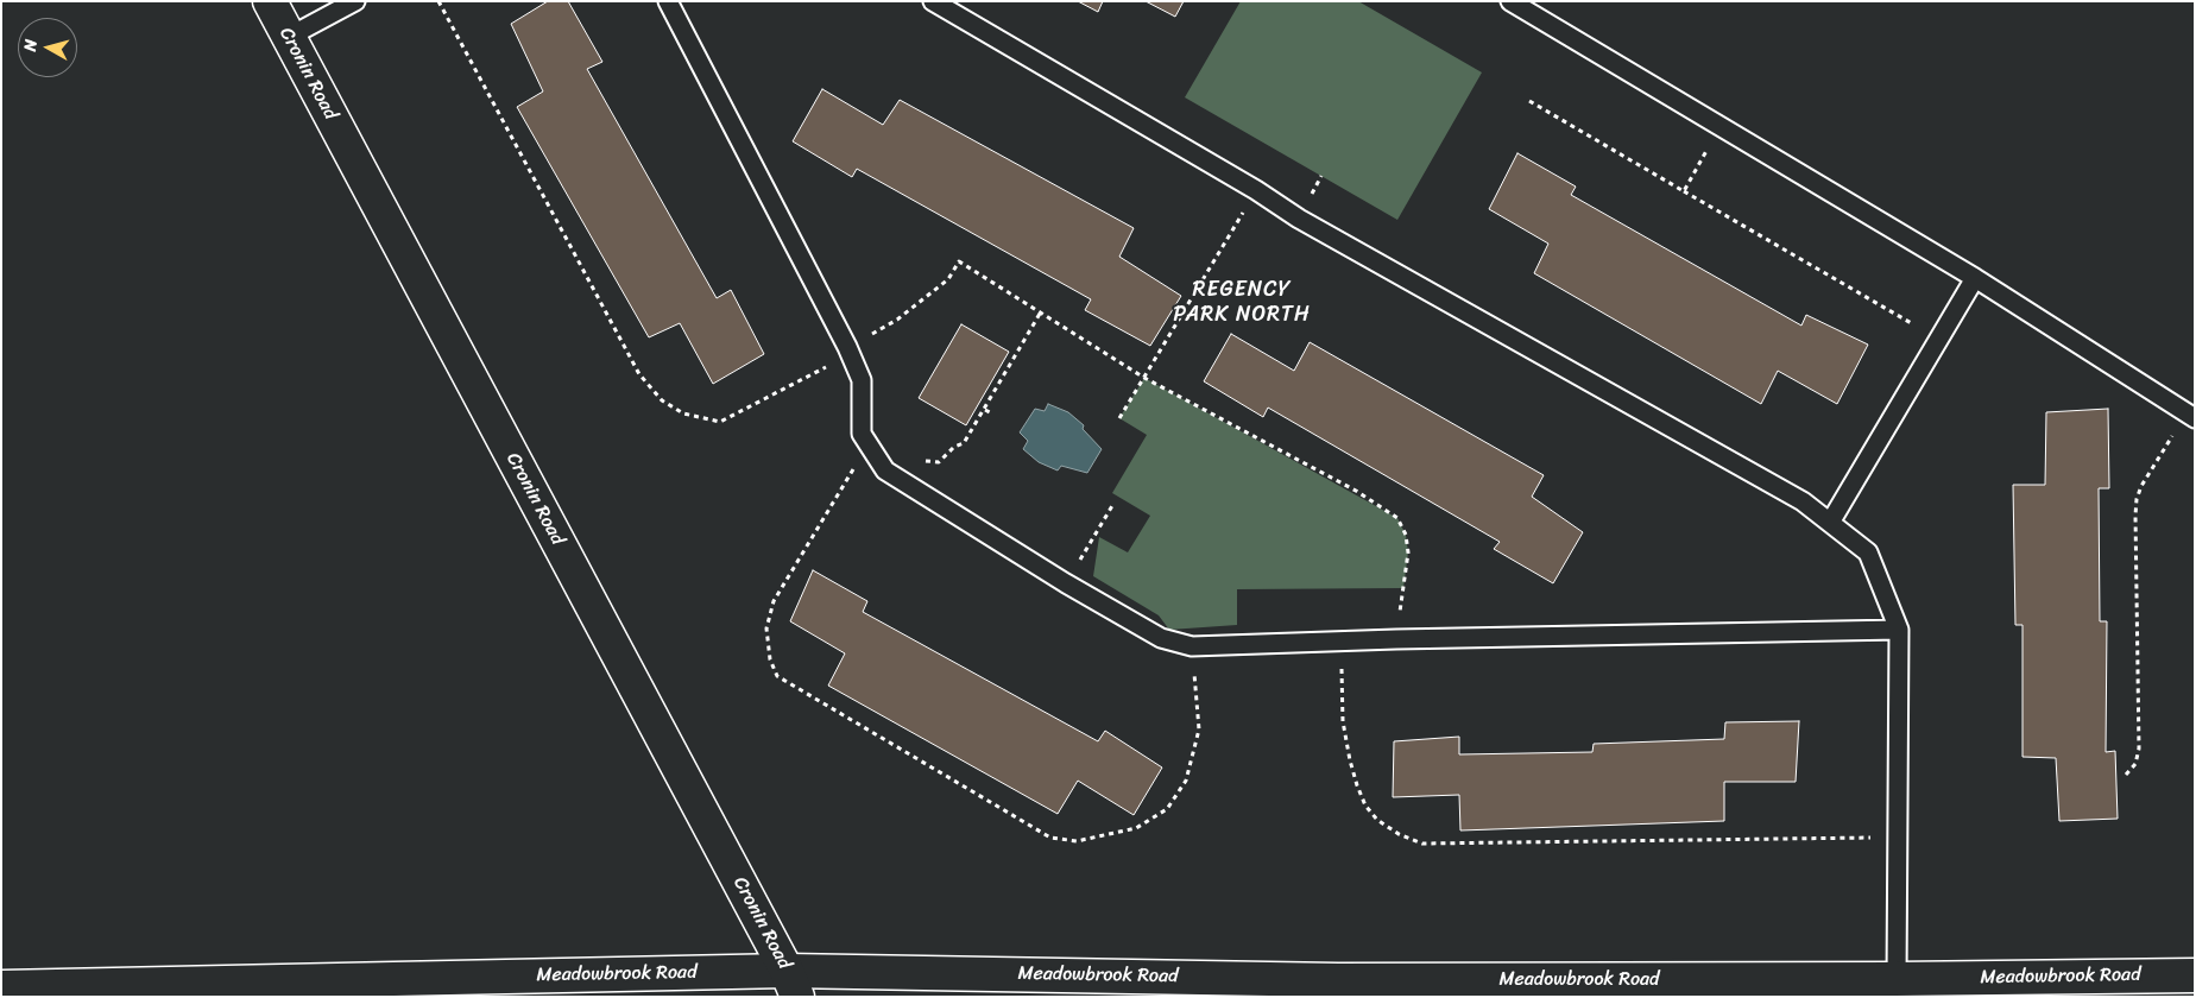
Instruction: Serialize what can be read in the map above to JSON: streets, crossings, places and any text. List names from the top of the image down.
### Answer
{
  "streets": {
    "street": ["Cronin Road", "Meadowbrook Road"]
  },
  "crossings": [
    ["Cronin Road", "Meadowbrook Road"]
  ],
  "districts": ["REGENCY PARK NORTH"],
  "north": "left"
}
